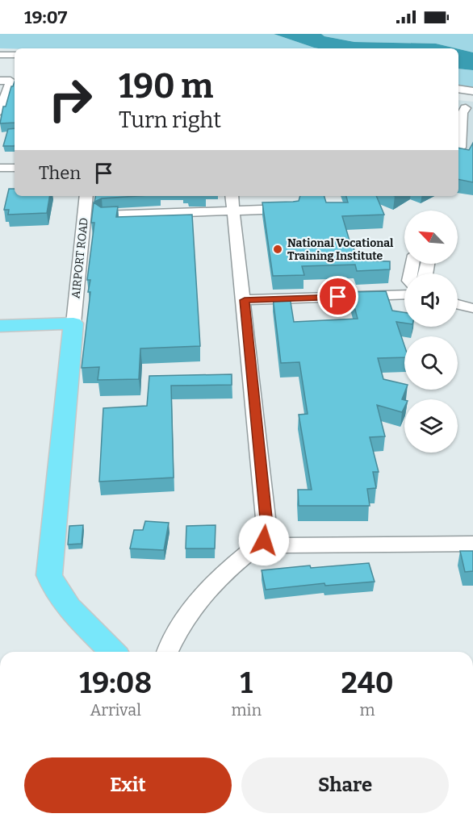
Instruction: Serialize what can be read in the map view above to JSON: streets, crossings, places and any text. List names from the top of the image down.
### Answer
{
  "streets": {
    "street": ["AIRPORT ROAD"]
  },
  "places": ["National Vocational Training Institute"],
  "north": "top left",
  "page": {
    "status": "19:07",
    "turn": ["190 m", "Turn right"],
    "then": "Then",
    "eta": [
      "19:08",
      "Arrival",
      "1",
      "min",
      "240",
      "m"
    ],
    "buttons": ["Exit", "Share"]
  }
}
